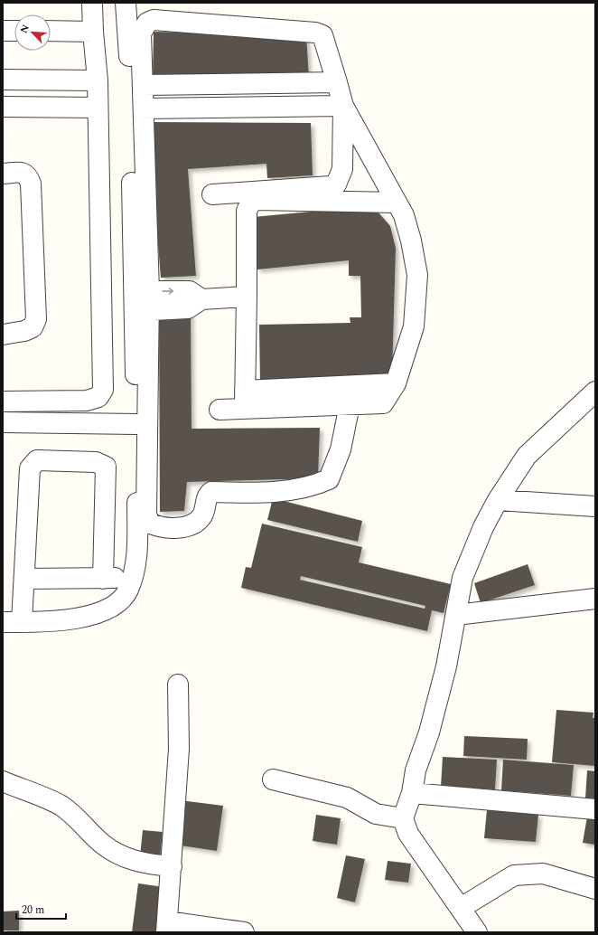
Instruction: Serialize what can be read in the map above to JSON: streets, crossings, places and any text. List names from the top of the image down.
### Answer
{
  "scale_bar": "20 m",
  "north": "top left"
}
